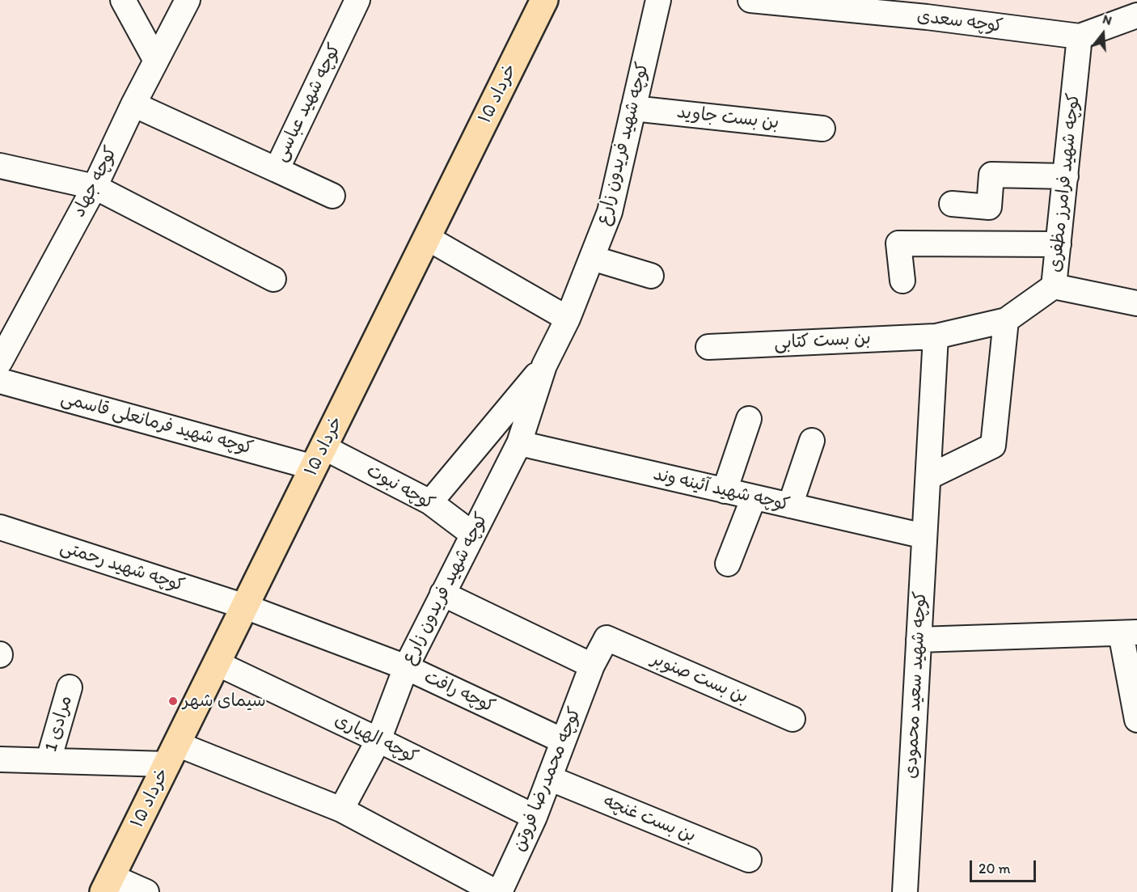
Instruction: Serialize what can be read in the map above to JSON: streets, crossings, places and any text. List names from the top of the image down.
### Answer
{
  "streets": {
    "main road": ["۱۵ خرداد"],
    "street": [
      "کوچه سعدی",
      "کوچه شهید عباسی",
      "بن بست جاوید",
      "کوچه شهید فریدون زارع",
      "کوچه جهاد",
      "کوچه شهید فرامرز مظفری",
      "بن بست کتابی",
      "کوچه شهید فرمانعلی قاسمی",
      "کوچه نبوت",
      "کوچه شهید آئینه وند",
      "کوچه شهید رحمتی",
      "بن بست صنوبر",
      "کوچه شهید سعید محمودی",
      "کوچه رافت",
      "مرادی 1",
      "کوچه الهیاری",
      "کوچه محمدرضا فروتن",
      "بن بست غنچه"
    ]
  },
  "crossings": [
    ["کوچه سعدی", "کوچه شهید فرامرز مظفری"],
    ["۱۵ خرداد", "کوچه شهید فرمانعلی قاسمی"],
    ["۱۵ خرداد", "کوچه نبوت"],
    ["۱۵ خرداد", "کوچه شهید رحمتی"],
    ["۱۵ خرداد", "کوچه رافت"],
    ["۱۵ خرداد", "کوچه الهیاری"],
    ["کوچه شهید عباسی", "کوچه جهاد"],
    ["بن بست جاوید", "کوچه شهید فریدون زارع"],
    ["کوچه شهید فریدون زارع", "کوچه نبوت"],
    ["کوچه شهید فریدون زارع", "کوچه شهید آئینه وند"],
    ["کوچه شهید فریدون زارع", "کوچه رافت"],
    ["کوچه شهید فریدون زارع", "کوچه الهیاری"],
    ["کوچه شهید فرامرز مظفری", "بن بست کتابی"],
    ["کوچه شهید فرامرز مظفری", "کوچه شهید سعید محمودی"],
    ["بن بست کتابی", "کوچه شهید سعید محمودی"],
    ["کوچه شهید فرمانعلی قاسمی", "کوچه نبوت"],
    ["کوچه شهید آئینه وند", "کوچه شهید سعید محمودی"],
    ["کوچه شهید رحمتی", "کوچه رافت"],
    ["بن بست صنوبر", "کوچه محمدرضا فروتن"],
    ["کوچه رافت", "کوچه محمدرضا فروتن"],
    ["کوچه الهیاری", "کوچه محمدرضا فروتن"],
    ["کوچه محمدرضا فروتن", "بن بست غنچه"]
  ],
  "places": ["سیمای شهر"],
  "scale_bar": "20 m",
  "north": "top"
}
